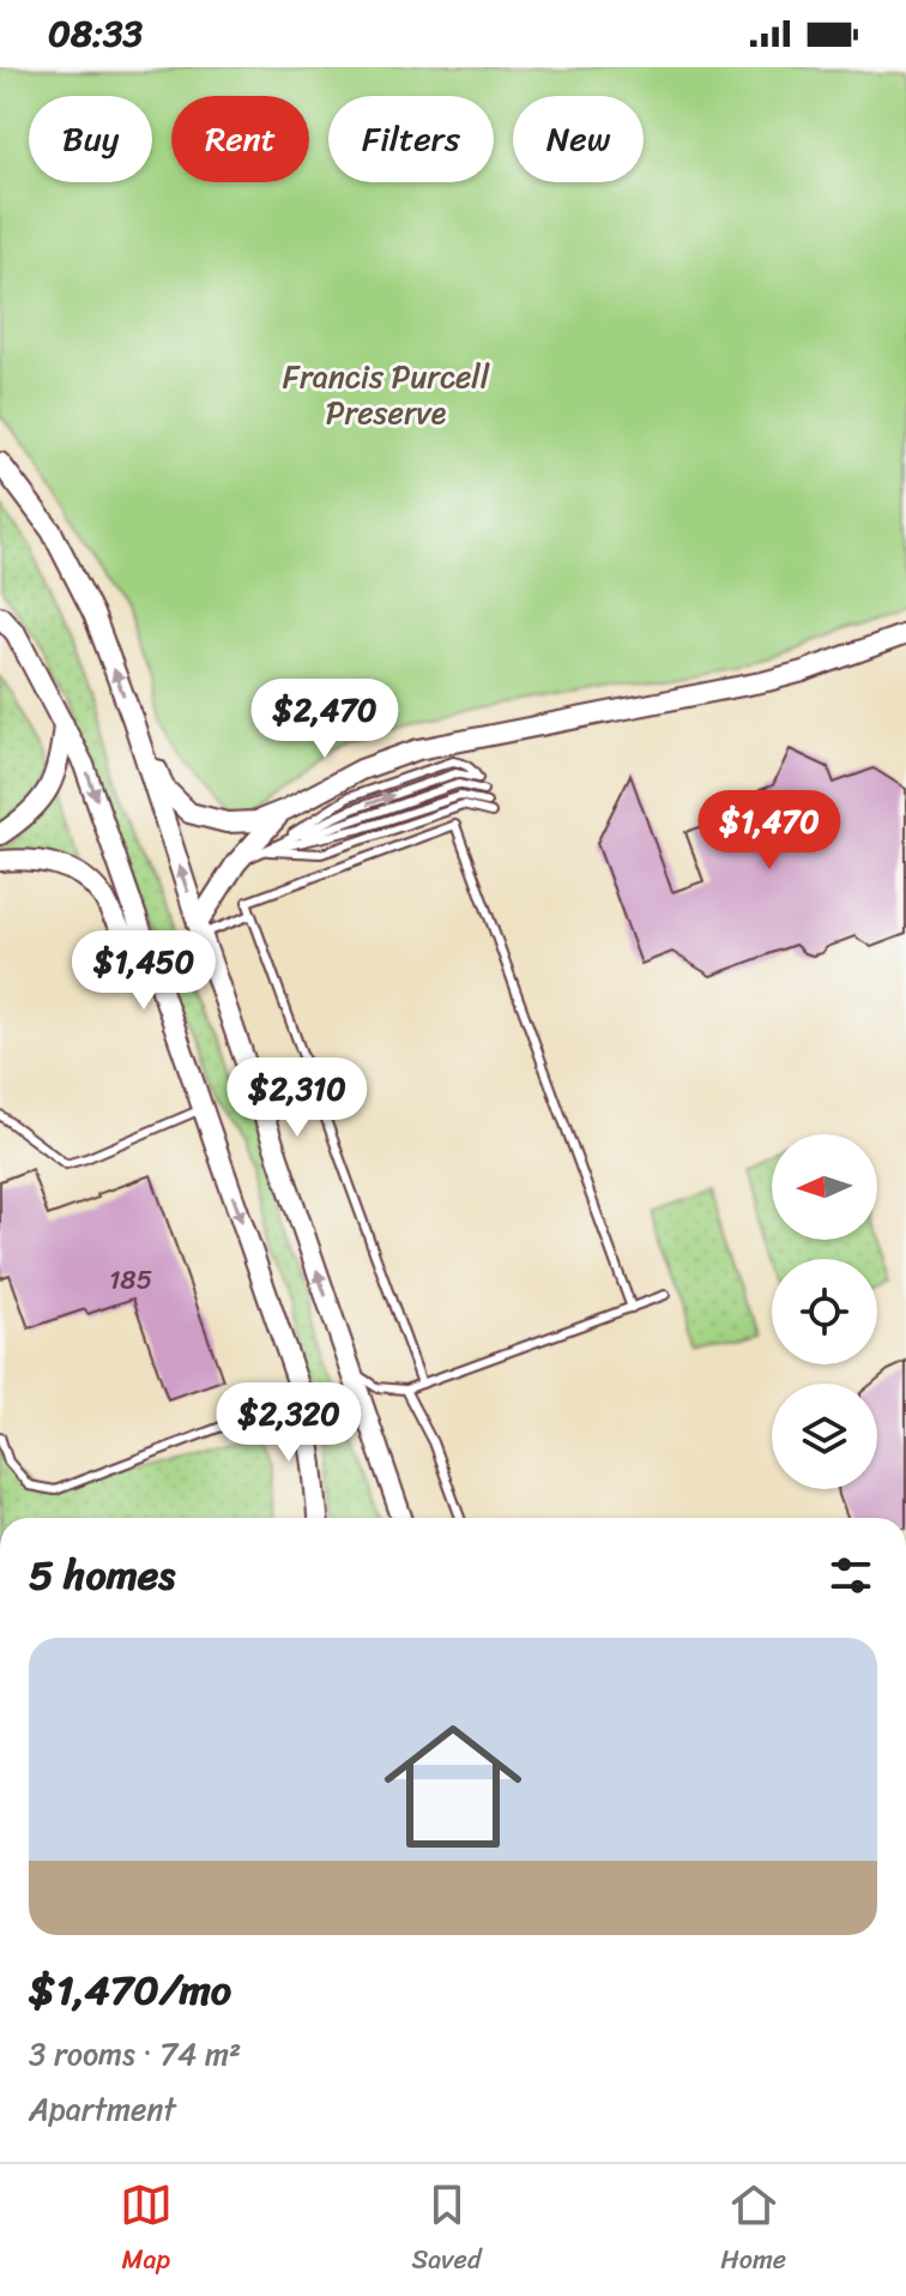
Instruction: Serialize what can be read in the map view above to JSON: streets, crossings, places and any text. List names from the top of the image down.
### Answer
{
  "parks": ["Francis Purcell Preserve"],
  "house_numbers": ["185"],
  "north": "left",
  "page": {
    "status": "08:33",
    "chip": [
      "Buy",
      "Rent",
      "Filters",
      "New"
    ],
    "price": [
      "$2,470",
      "$1,470",
      "$1,450",
      "$2,310",
      "$2,320"
    ],
    "heading": "5 homes",
    "list": [
      {
        "name": "$1,470/mo",
        "note": "3 rooms · 74 m² · Apartment"
      }
    ],
    "tabs": ["Map", "Saved", "Home"]
  }
}
